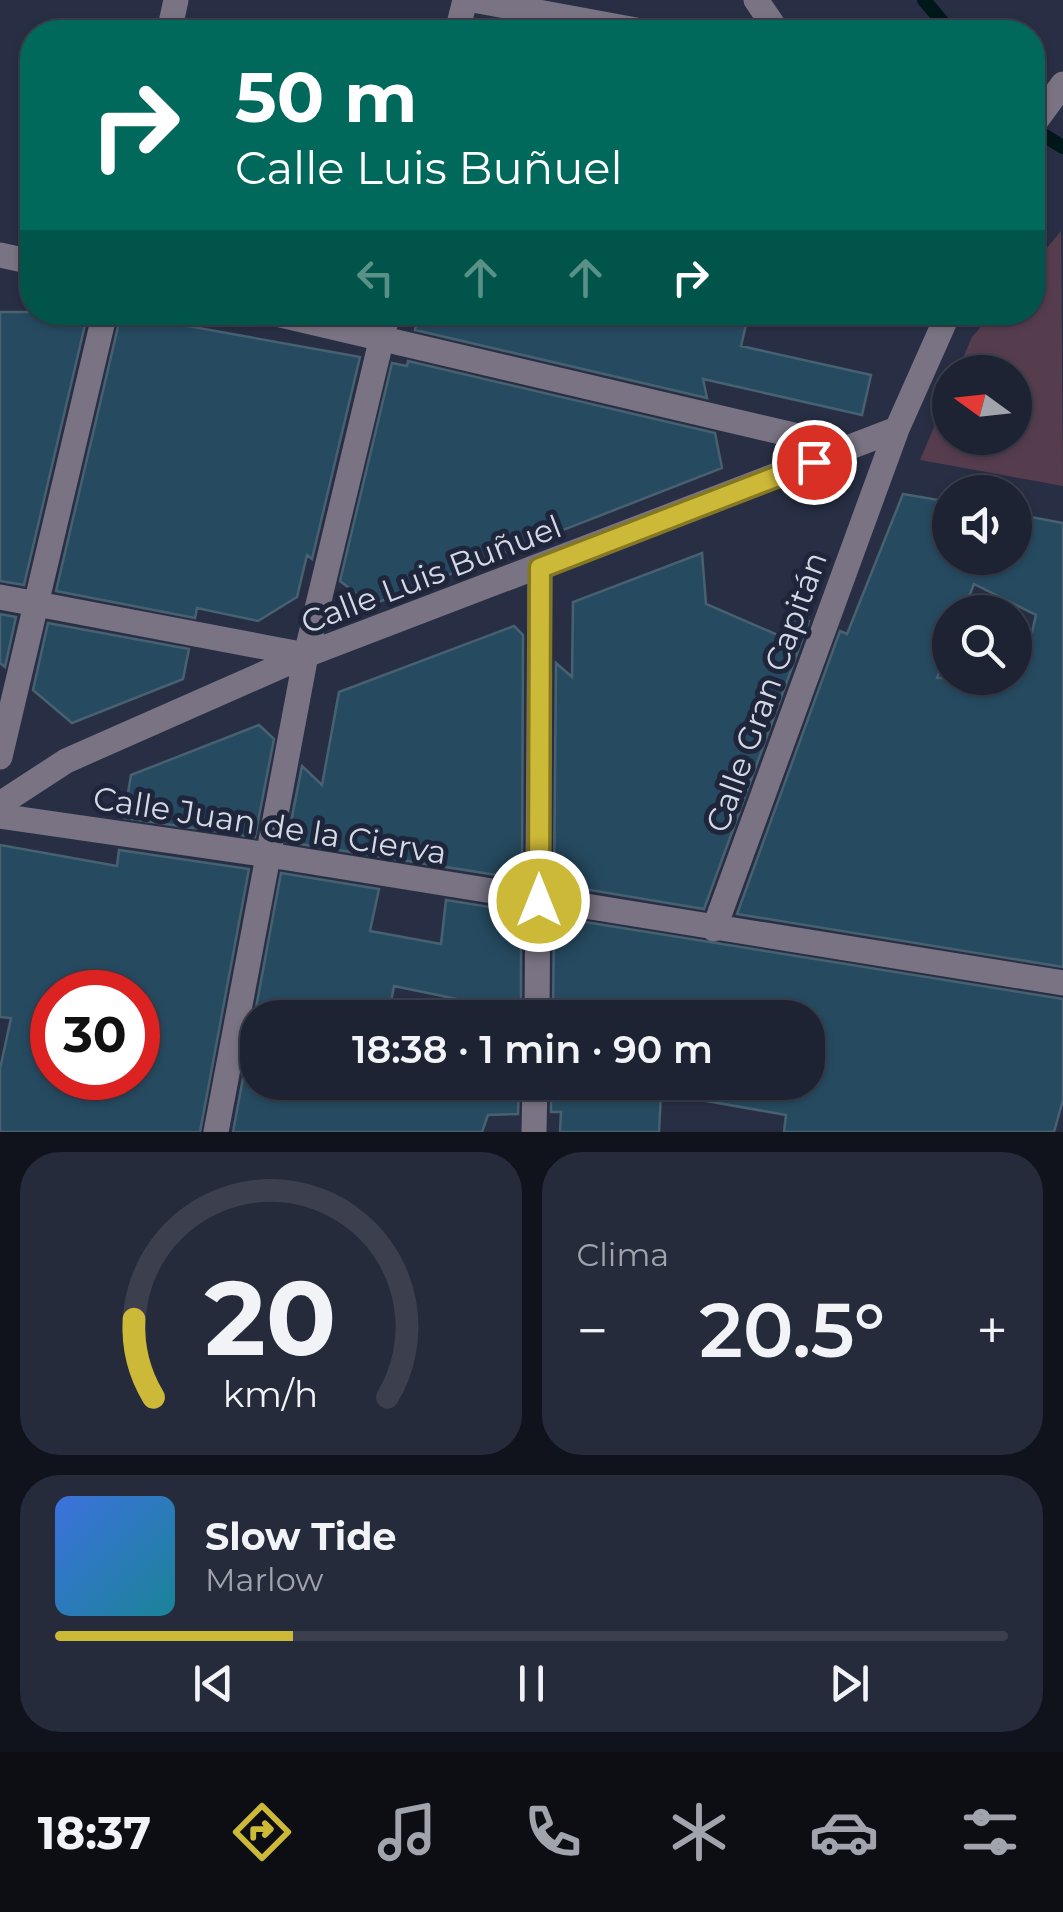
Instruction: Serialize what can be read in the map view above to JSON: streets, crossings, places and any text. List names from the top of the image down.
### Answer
{
  "streets": {
    "street": ["Calle Luis Buñuel", "Calle Gran Capitán", "Calle Juan de la Cierva"]
  },
  "crossings": [
    ["Calle Luis Buñuel", "Calle Gran Capitán"],
    ["Calle Gran Capitán", "Calle Juan de la Cierva"]
  ],
  "north": "left",
  "page": {
    "turn": ["50 m", "Calle Luis Buñuel"],
    "limit": "30",
    "trip": "18:38 · 1 min · 90 m",
    "tile": "Clima",
    "heat": ["−", "20.5°", "+"],
    "song": ["Slow Tide", "Marlow"],
    "tabs": "18:37",
    "gauge": ["20", "km/h"]
  }
}
